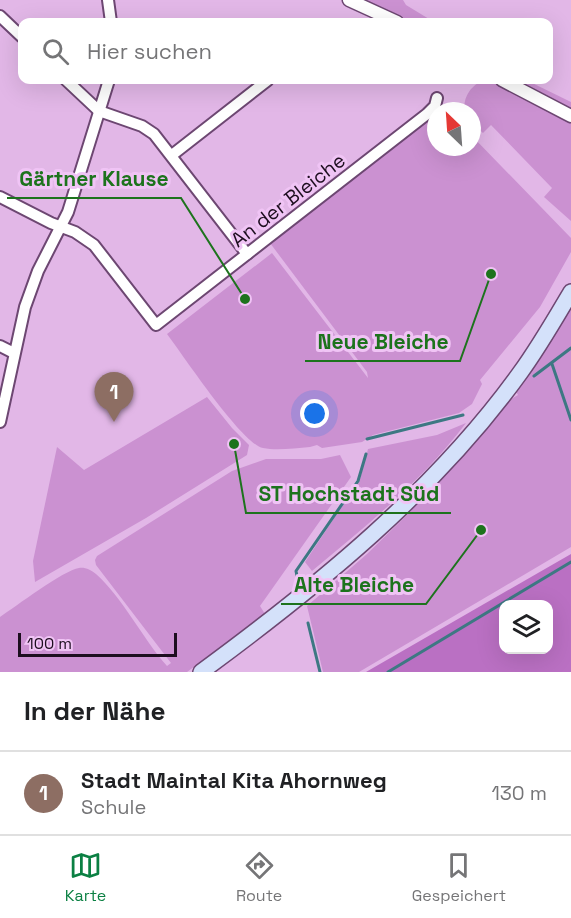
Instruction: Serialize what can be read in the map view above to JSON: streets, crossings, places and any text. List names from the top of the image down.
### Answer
{
  "streets": {
    "street": ["An der Bleiche"]
  },
  "places": [
    "Neue Bleiche",
    "Gärtner Klause",
    "ST Hochstadt Süd",
    "Alte Bleiche"
  ],
  "scale_bar": "100 m",
  "north": "top left",
  "page": {
    "search": "Hier suchen",
    "pins": "1",
    "scale": "100 m",
    "heading": "In der Nähe",
    "list": [
      {
        "mark": "1",
        "name": "Stadt Maintal Kita Ahornweg",
        "note": "Schule",
        "value": "130 m"
      }
    ],
    "nav": ["Karte", "Route", "Gespeichert"]
  }
}
